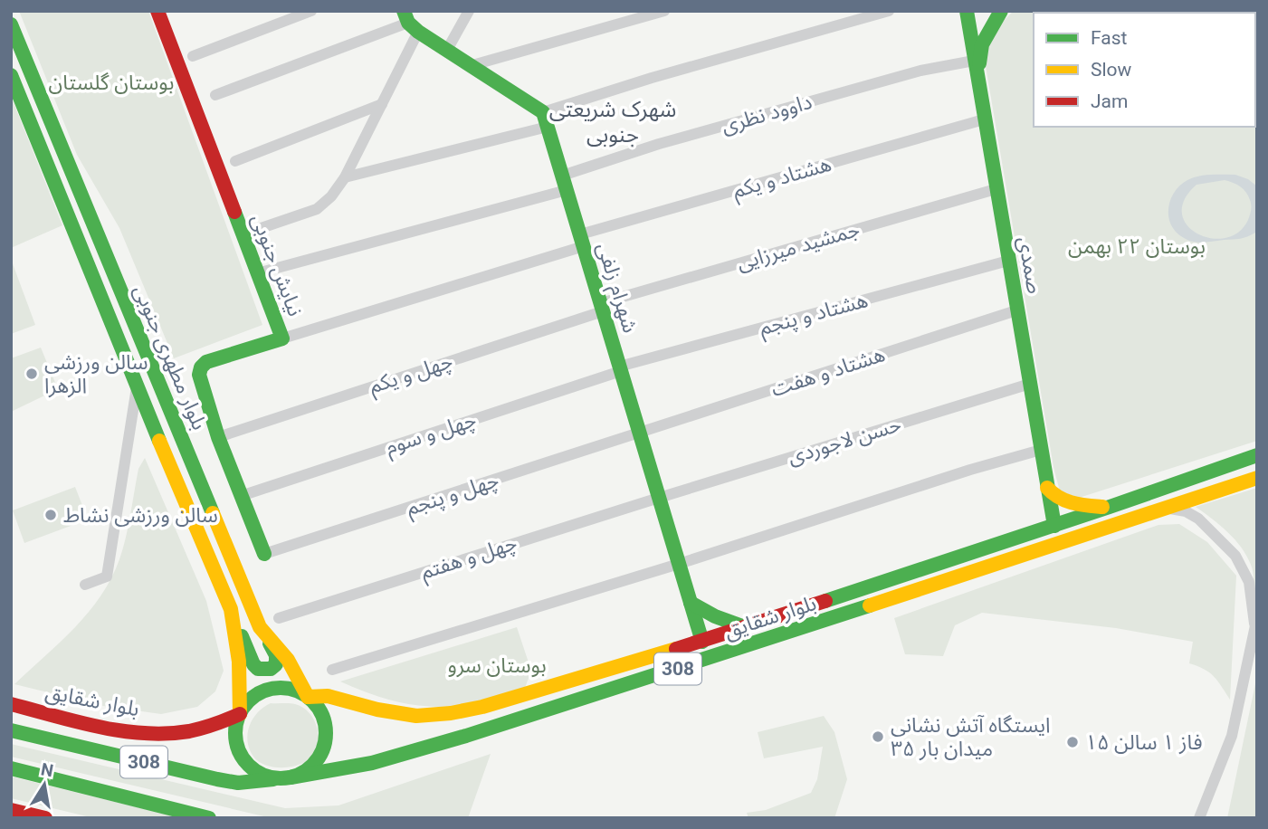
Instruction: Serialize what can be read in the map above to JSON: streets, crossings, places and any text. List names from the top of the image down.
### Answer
{
  "streets": {
    "main road": [
      "نیایش جنوبی",
      "صمدی",
      "شهرام زلفی",
      "بلوار مطهری جنوبی",
      "بلوار شقایق",
      "308"
    ],
    "street": [
      "داوود نظری",
      "هشتاد و یکم",
      "جمشید میرزایی",
      "هشتاد و پنجم",
      "هشتاد و هفت",
      "چهل و یکم",
      "چهل و سوم",
      "حسن لاجوردی",
      "چهل و پنجم",
      "چهل و هفتم"
    ]
  },
  "crossings": [
    ["داوود نظری", "صمدی"],
    ["داوود نظری", "شهرام زلفی"],
    ["هشتاد و یکم", "نیایش جنوبی"],
    ["هشتاد و یکم", "صمدی"],
    ["هشتاد و یکم", "شهرام زلفی"],
    ["جمشید میرزایی", "صمدی"],
    ["جمشید میرزایی", "شهرام زلفی"],
    ["جمشید میرزایی", "چهل و یکم"],
    ["نیایش جنوبی", "چهل و یکم"],
    ["نیایش جنوبی", "چهل و سوم"],
    ["نیایش جنوبی", "چهل و پنجم"],
    ["صمدی", "هشتاد و پنجم"],
    ["صمدی", "هشتاد و هفت"],
    ["صمدی", "حسن لاجوردی"],
    ["صمدی", "بلوار شقایق"],
    ["شهرام زلفی", "هشتاد و پنجم"],
    ["شهرام زلفی", "هشتاد و هفت"],
    ["شهرام زلفی", "چهل و یکم"],
    ["شهرام زلفی", "چهل و سوم"],
    ["شهرام زلفی", "حسن لاجوردی"],
    ["شهرام زلفی", "چهل و پنجم"],
    ["شهرام زلفی", "چهل و هفتم"],
    ["شهرام زلفی", "بلوار شقایق"],
    ["هشتاد و پنجم", "چهل و سوم"],
    ["بلوار مطهری جنوبی", "بلوار شقایق"],
    ["هشتاد و هفت", "چهل و پنجم"],
    ["حسن لاجوردی", "چهل و هفتم"]
  ],
  "districts": ["شهرک شریعتی جنوبی"],
  "parks": ["بوستان گلستان", "بوستان ۲۲ بهمن", "بوستان سرو"],
  "places": [
    "سالن ورزشی الزهرا",
    "سالن ورزشی نشاط",
    "ایستگاه آتش نشانی ۳۵ میدان بار",
    "فاز ۱ سالن ۱۵"
  ],
  "legend": ["Fast", "Slow", "Jam"],
  "north": "top"
}
